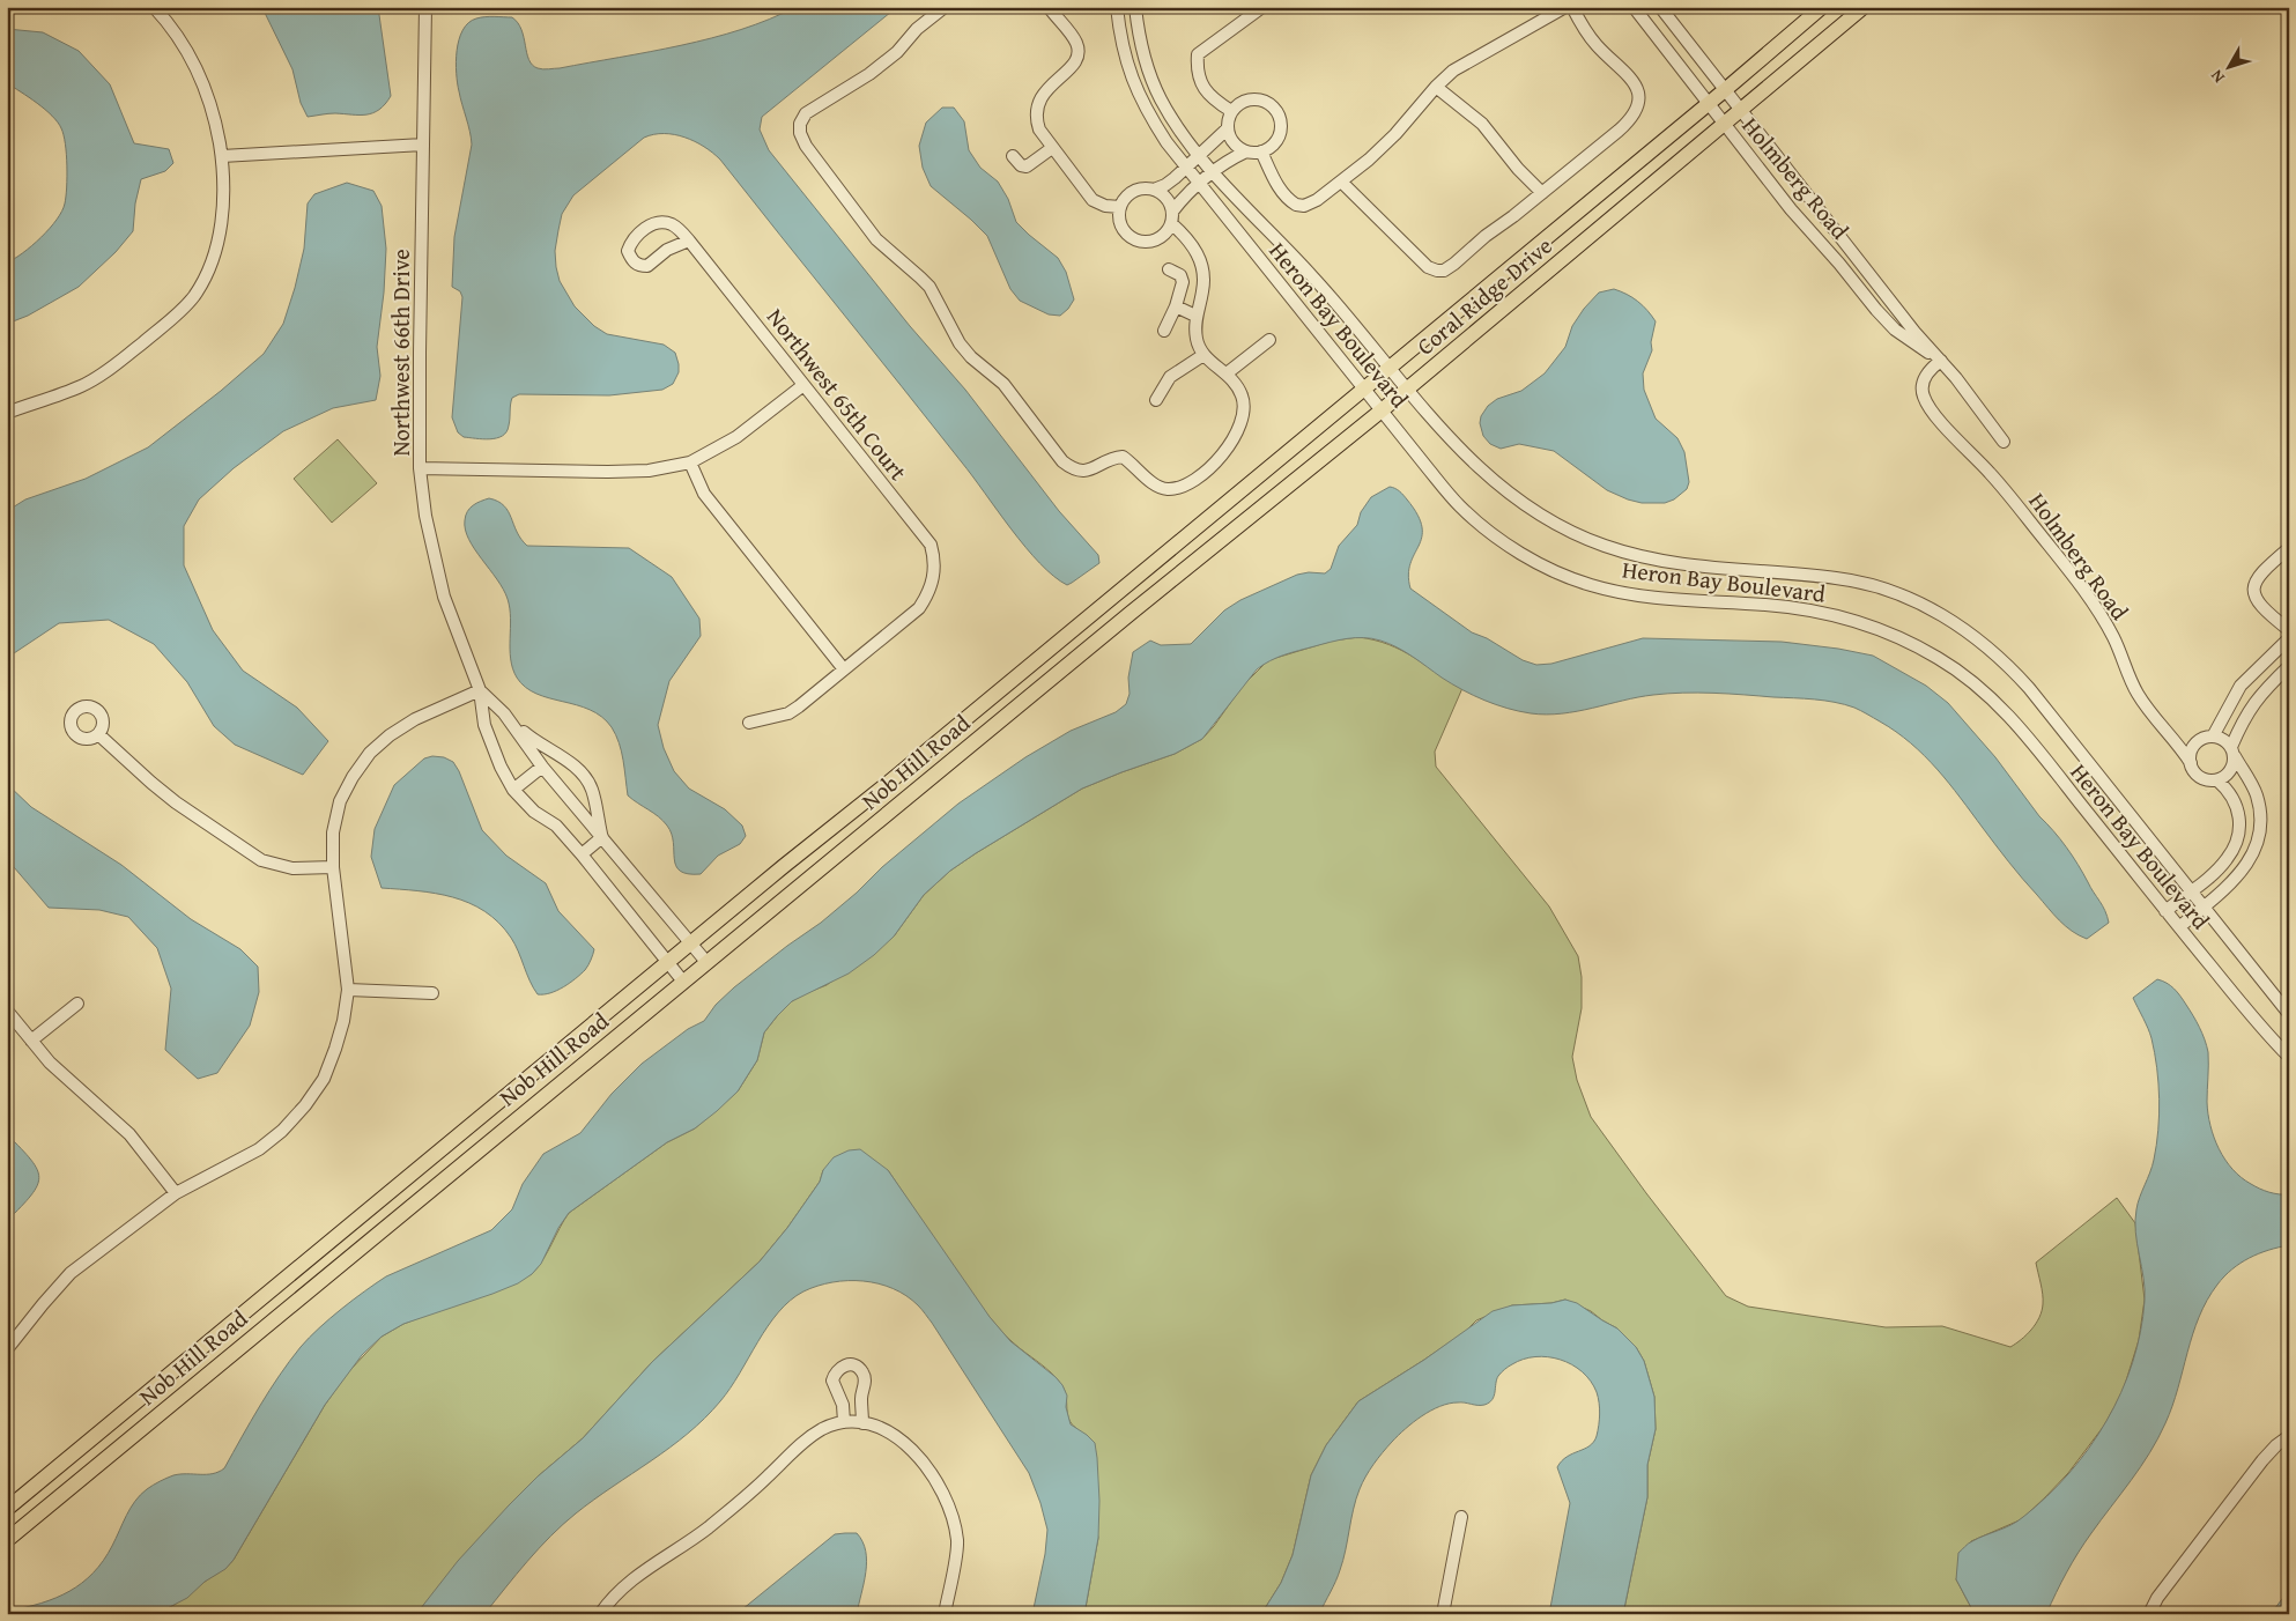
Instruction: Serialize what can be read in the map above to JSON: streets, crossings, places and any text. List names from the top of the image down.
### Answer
{
  "streets": {
    "main road": ["Coral Ridge Drive", "Nob Hill Road"],
    "street": [
      "Holmberg Road",
      "Heron Bay Boulevard",
      "Northwest 66th Drive",
      "Northwest 65th Court"
    ]
  },
  "crossings": [
    ["Holmberg Road", "Coral Ridge Drive"],
    ["Coral Ridge Drive", "Heron Bay Boulevard"],
    ["Coral Ridge Drive", "Nob Hill Road"],
    ["Northwest 66th Drive", "Nob Hill Road"]
  ],
  "north": "bottom left"
}
